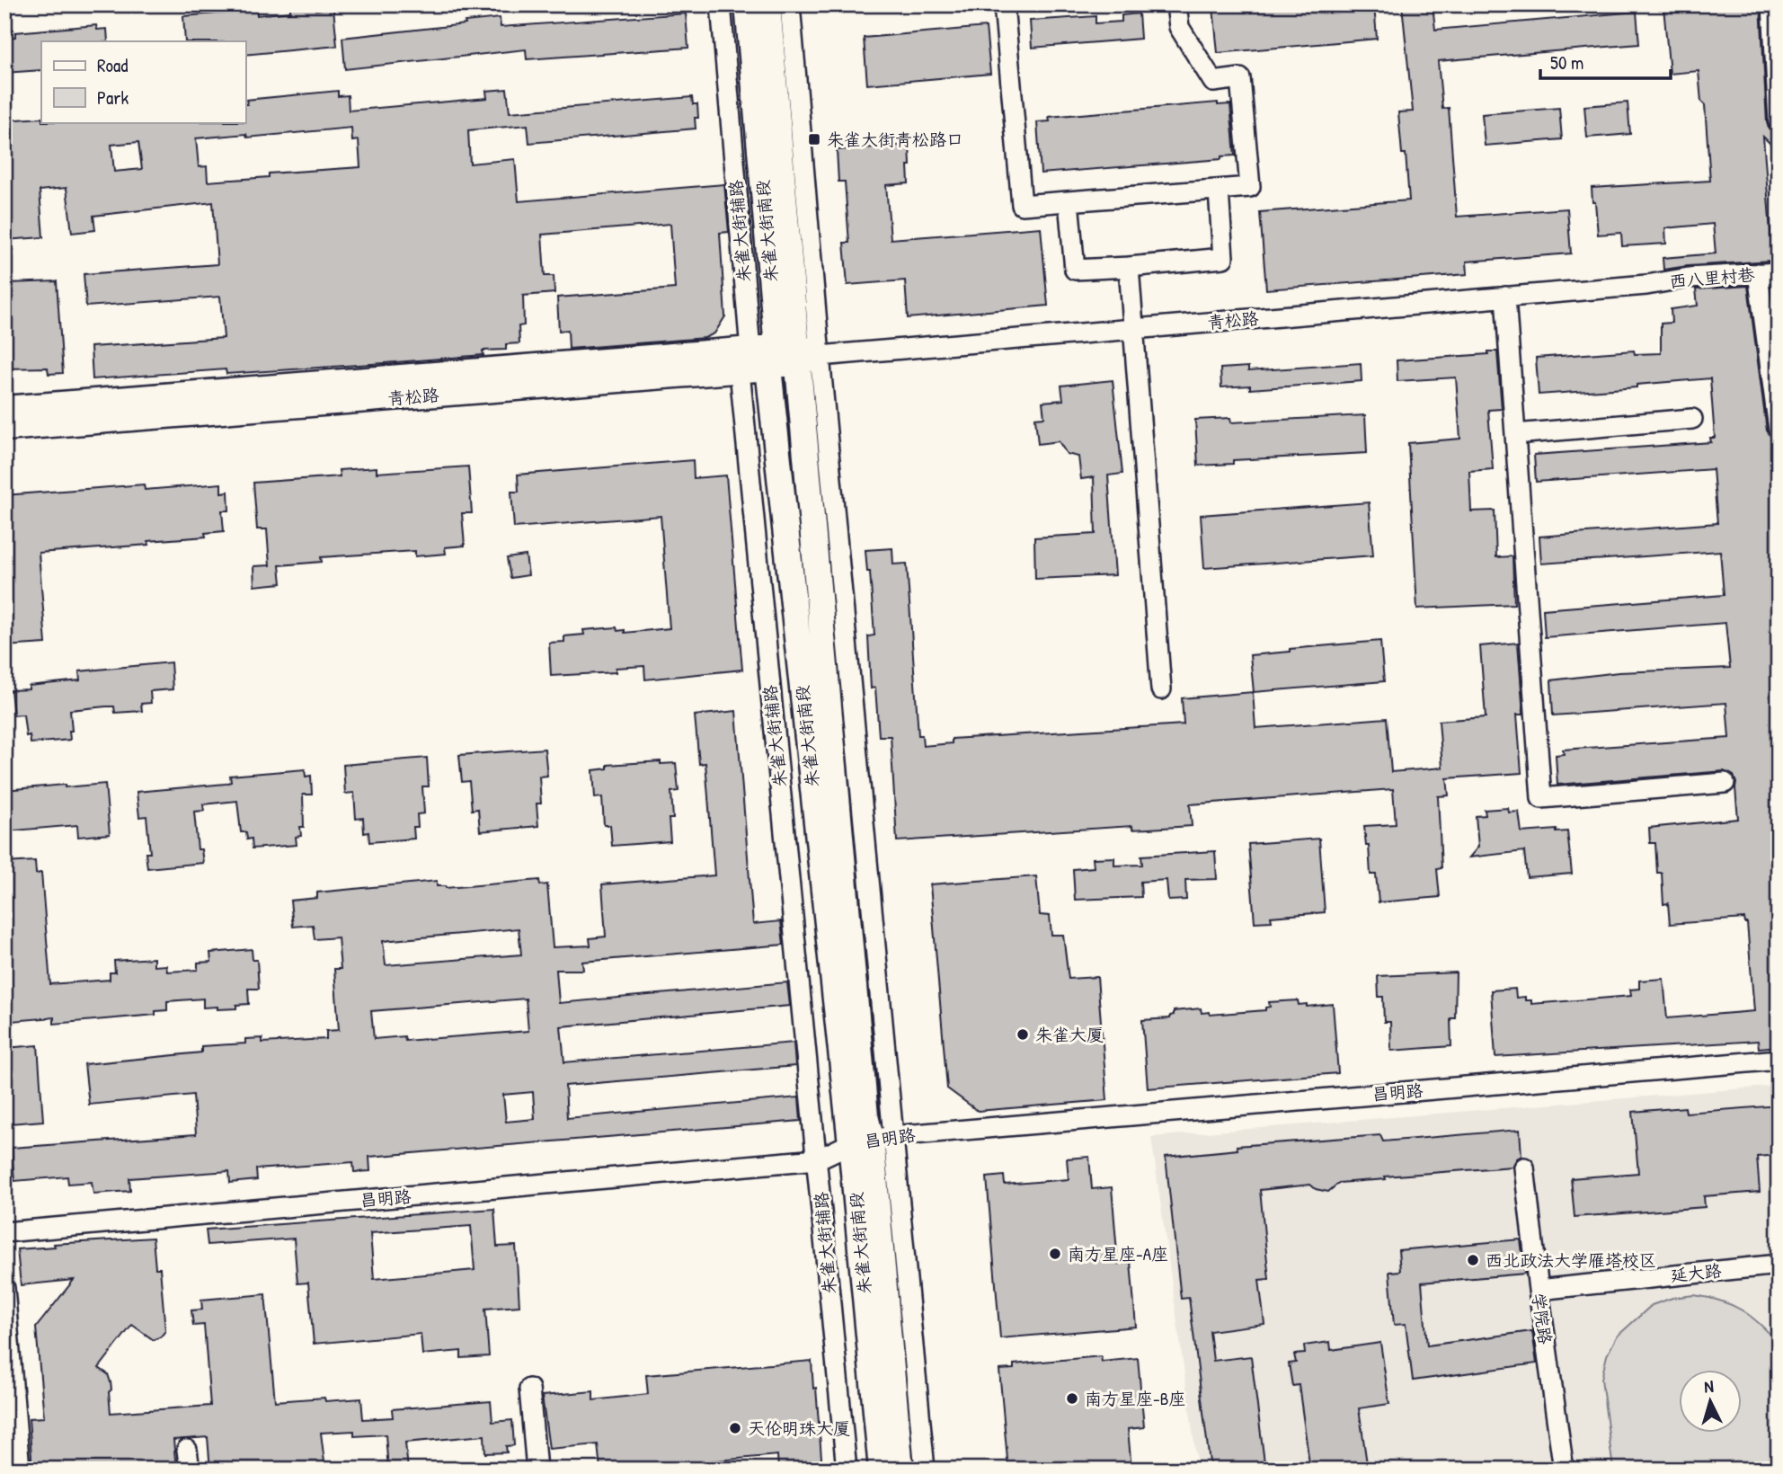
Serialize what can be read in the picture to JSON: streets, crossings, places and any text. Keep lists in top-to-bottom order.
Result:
{
  "streets": {
    "main road": ["朱雀大街南段", "青松路"],
    "street": [
      "朱雀大街辅路",
      "西八里村巷",
      "昌明路",
      "延大路",
      "学院路"
    ]
  },
  "crossings": [
    ["朱雀大街辅路", "青松路"],
    ["朱雀大街辅路", "昌明路"],
    ["朱雀大街南段", "青松路"],
    ["朱雀大街南段", "昌明路"],
    ["西八里村巷", "青松路"],
    ["延大路", "学院路"]
  ],
  "places": {
    "transit": ["朱雀大街青松路口"],
    "other": [
      "朱雀大厦",
      "南方星座-A座",
      "西北政法大学雁塔校区",
      "南方星座-B座",
      "天伦明珠大厦"
    ]
  },
  "legend": ["Road", "Park"],
  "scale_bar": "50 m",
  "north": "top"
}
